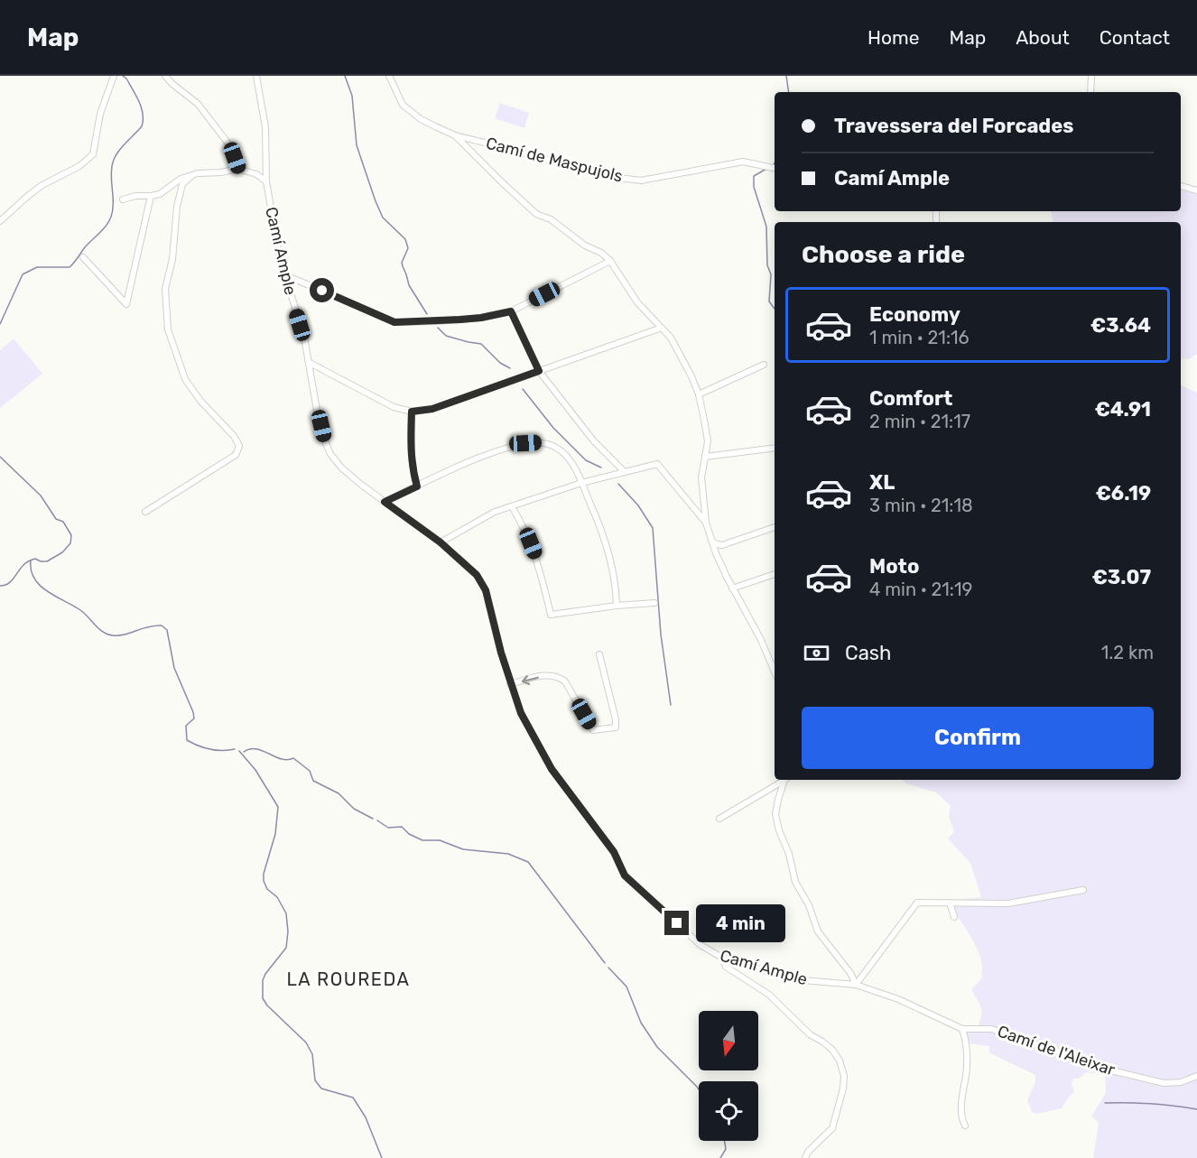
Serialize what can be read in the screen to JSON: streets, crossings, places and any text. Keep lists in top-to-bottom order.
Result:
{
  "streets": {
    "street": ["Camí de Maspujols", "Camí Ample", "Camí de l'Aleixar"]
  },
  "crossings": [
    ["Camí Ample", "Camí de l'Aleixar"]
  ],
  "districts": ["LA ROUREDA"],
  "north": "bottom",
  "page": {
    "header": "Map",
    "nav": [
      "Home",
      "Map",
      "About",
      "Contact"
    ],
    "banner": ["Travessera del Forcades", "Camí Ample"],
    "heading": "Choose a ride",
    "list": [
      {
        "name": "Economy",
        "note": "1 min · 21:16",
        "value": "€3.64"
      },
      {
        "name": "Comfort",
        "note": "2 min · 21:17",
        "value": "€4.91"
      },
      {
        "name": "XL",
        "note": "3 min · 21:18",
        "value": "€6.19"
      },
      {
        "name": "Moto",
        "note": "4 min · 21:19",
        "value": "€3.07"
      }
    ],
    "pay": ["Cash", "1.2 km"],
    "buttons": "Confirm",
    "bubble": "4 min"
  }
}
